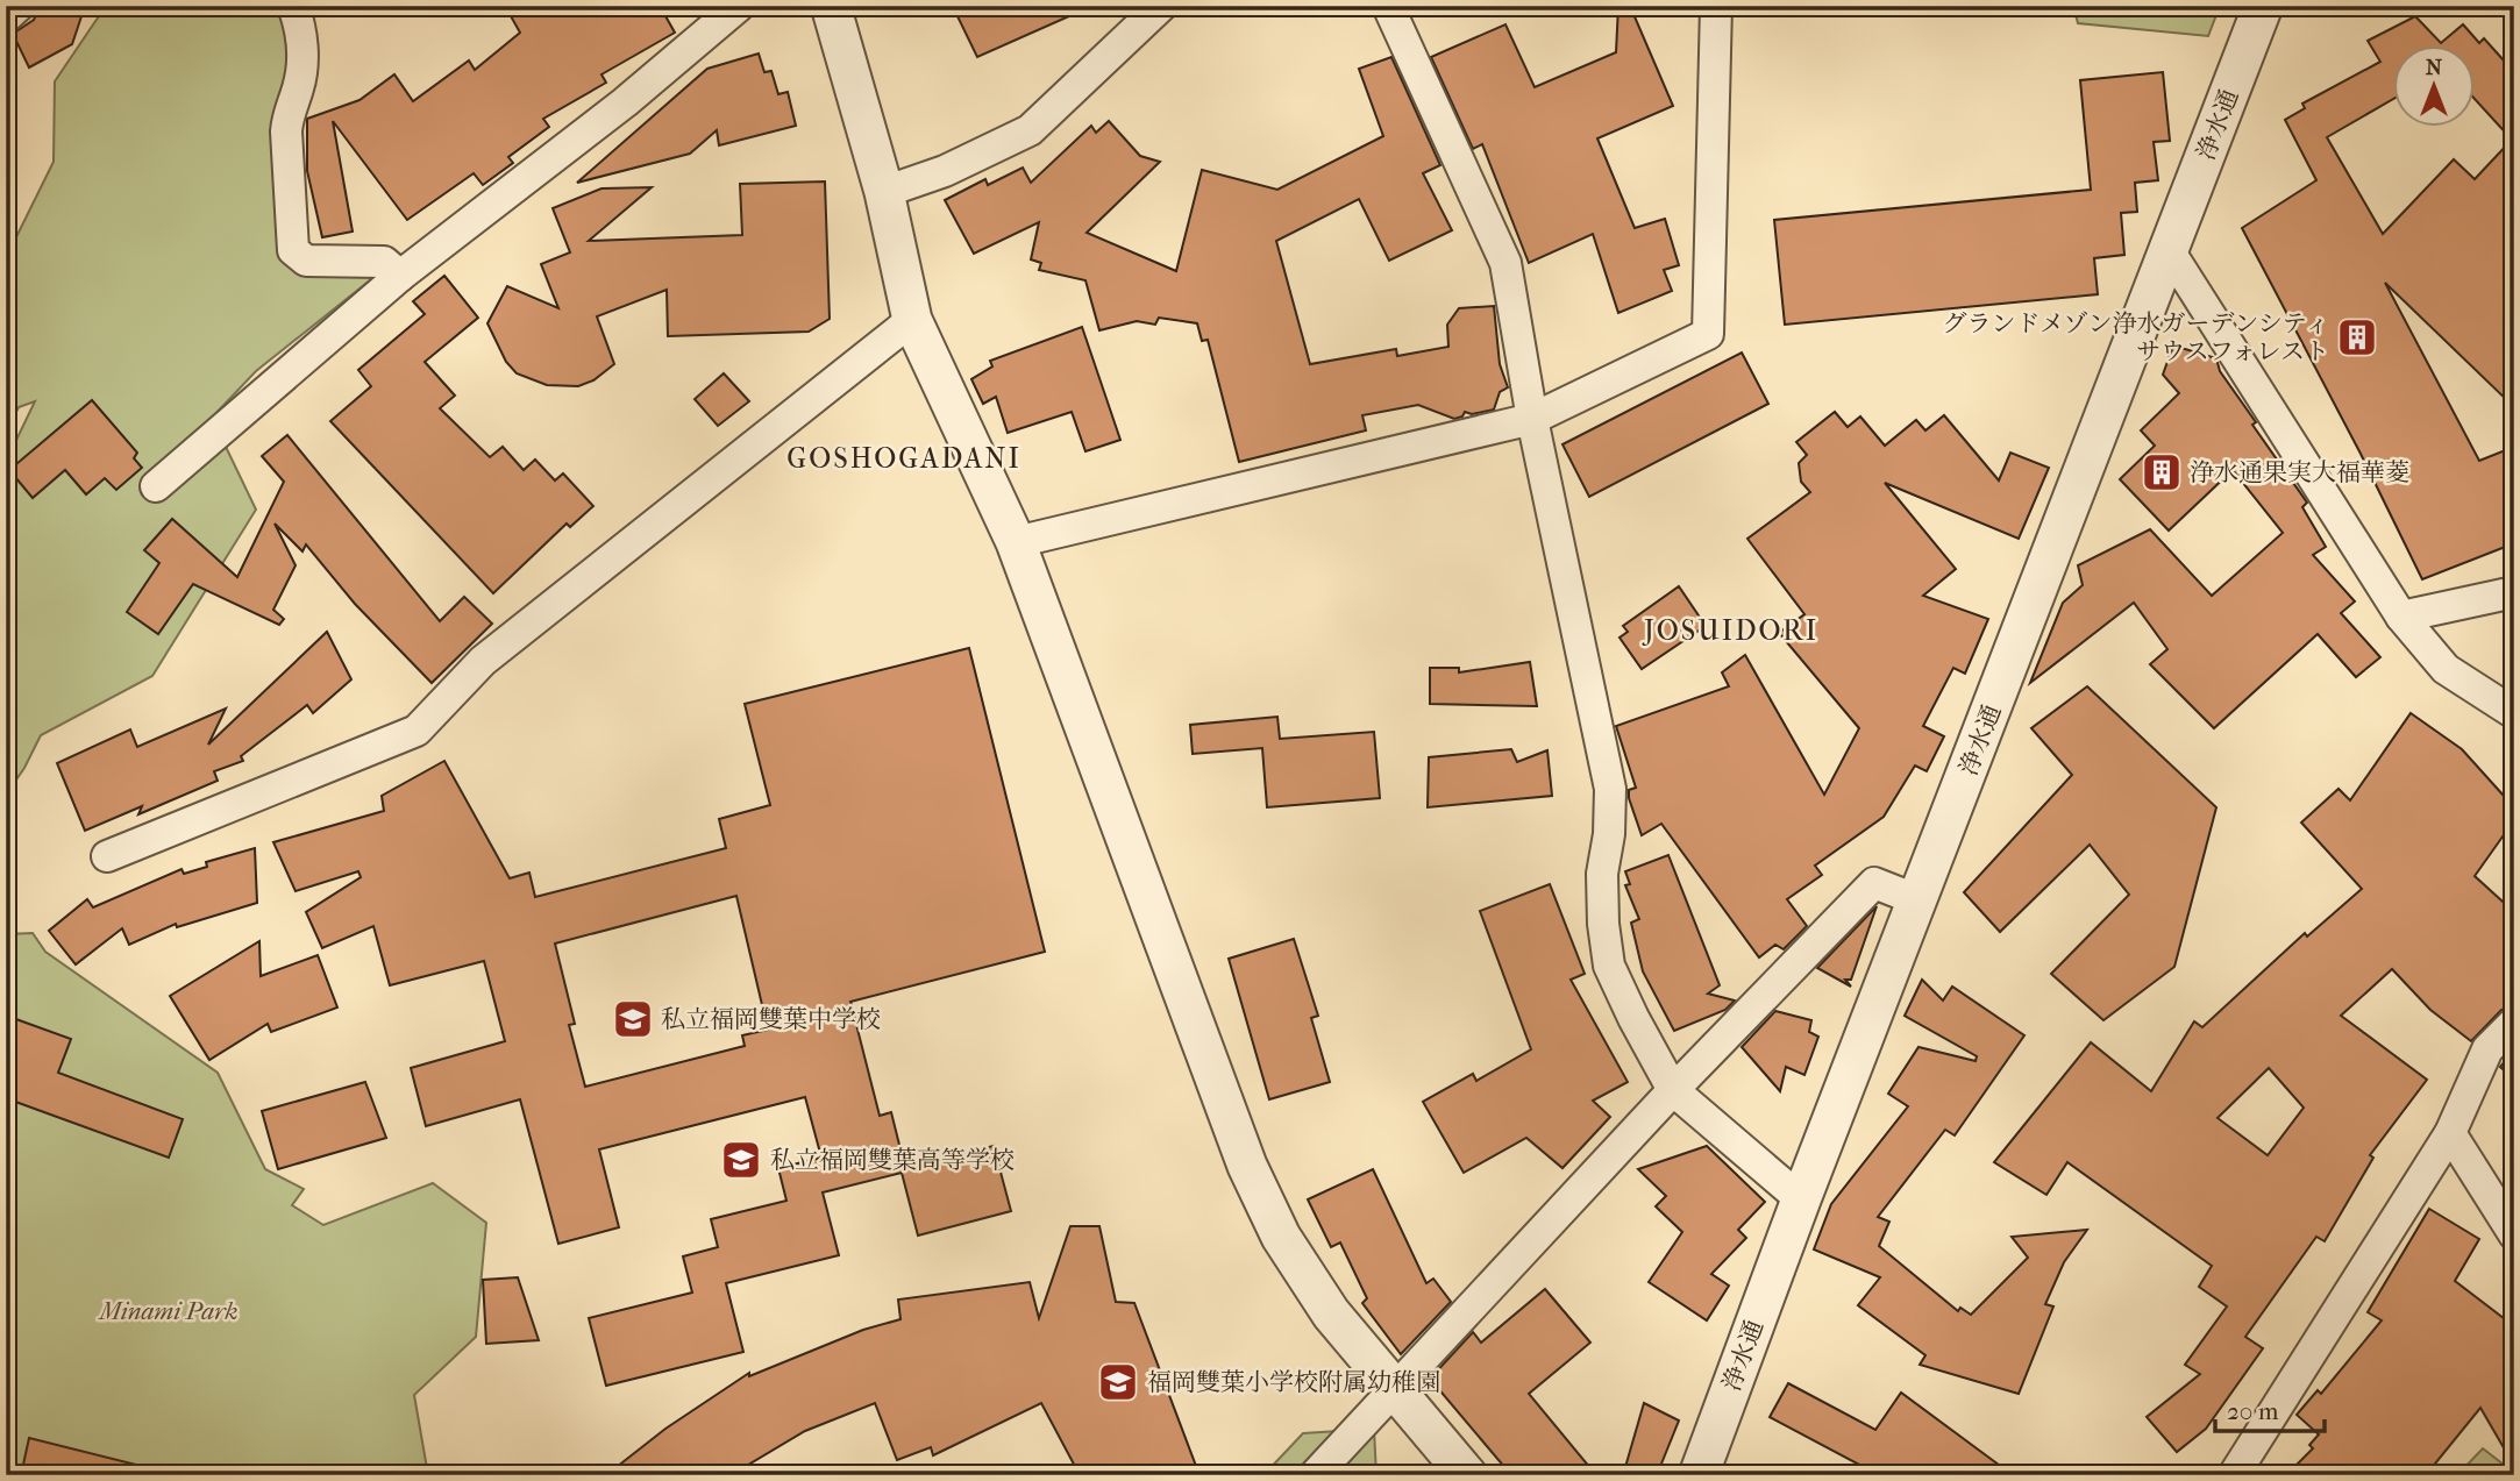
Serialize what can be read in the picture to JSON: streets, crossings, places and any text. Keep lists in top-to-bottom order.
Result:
{
  "streets": {
    "street": ["浄水通"]
  },
  "districts": ["GOSHOGADANI", "JOSUIDORI"],
  "parks": ["Minami Park"],
  "places": {
    "building": ["グランドメゾン浄水ガーデンシティ サウスフォレスト", "浄水通果実大福華菱"],
    "school or university": ["私立福岡雙葉中学校", "私立福岡雙葉高等学校", "福岡雙葉小学校附属幼稚園"]
  },
  "scale_bar": "20 m",
  "north": "top"
}
